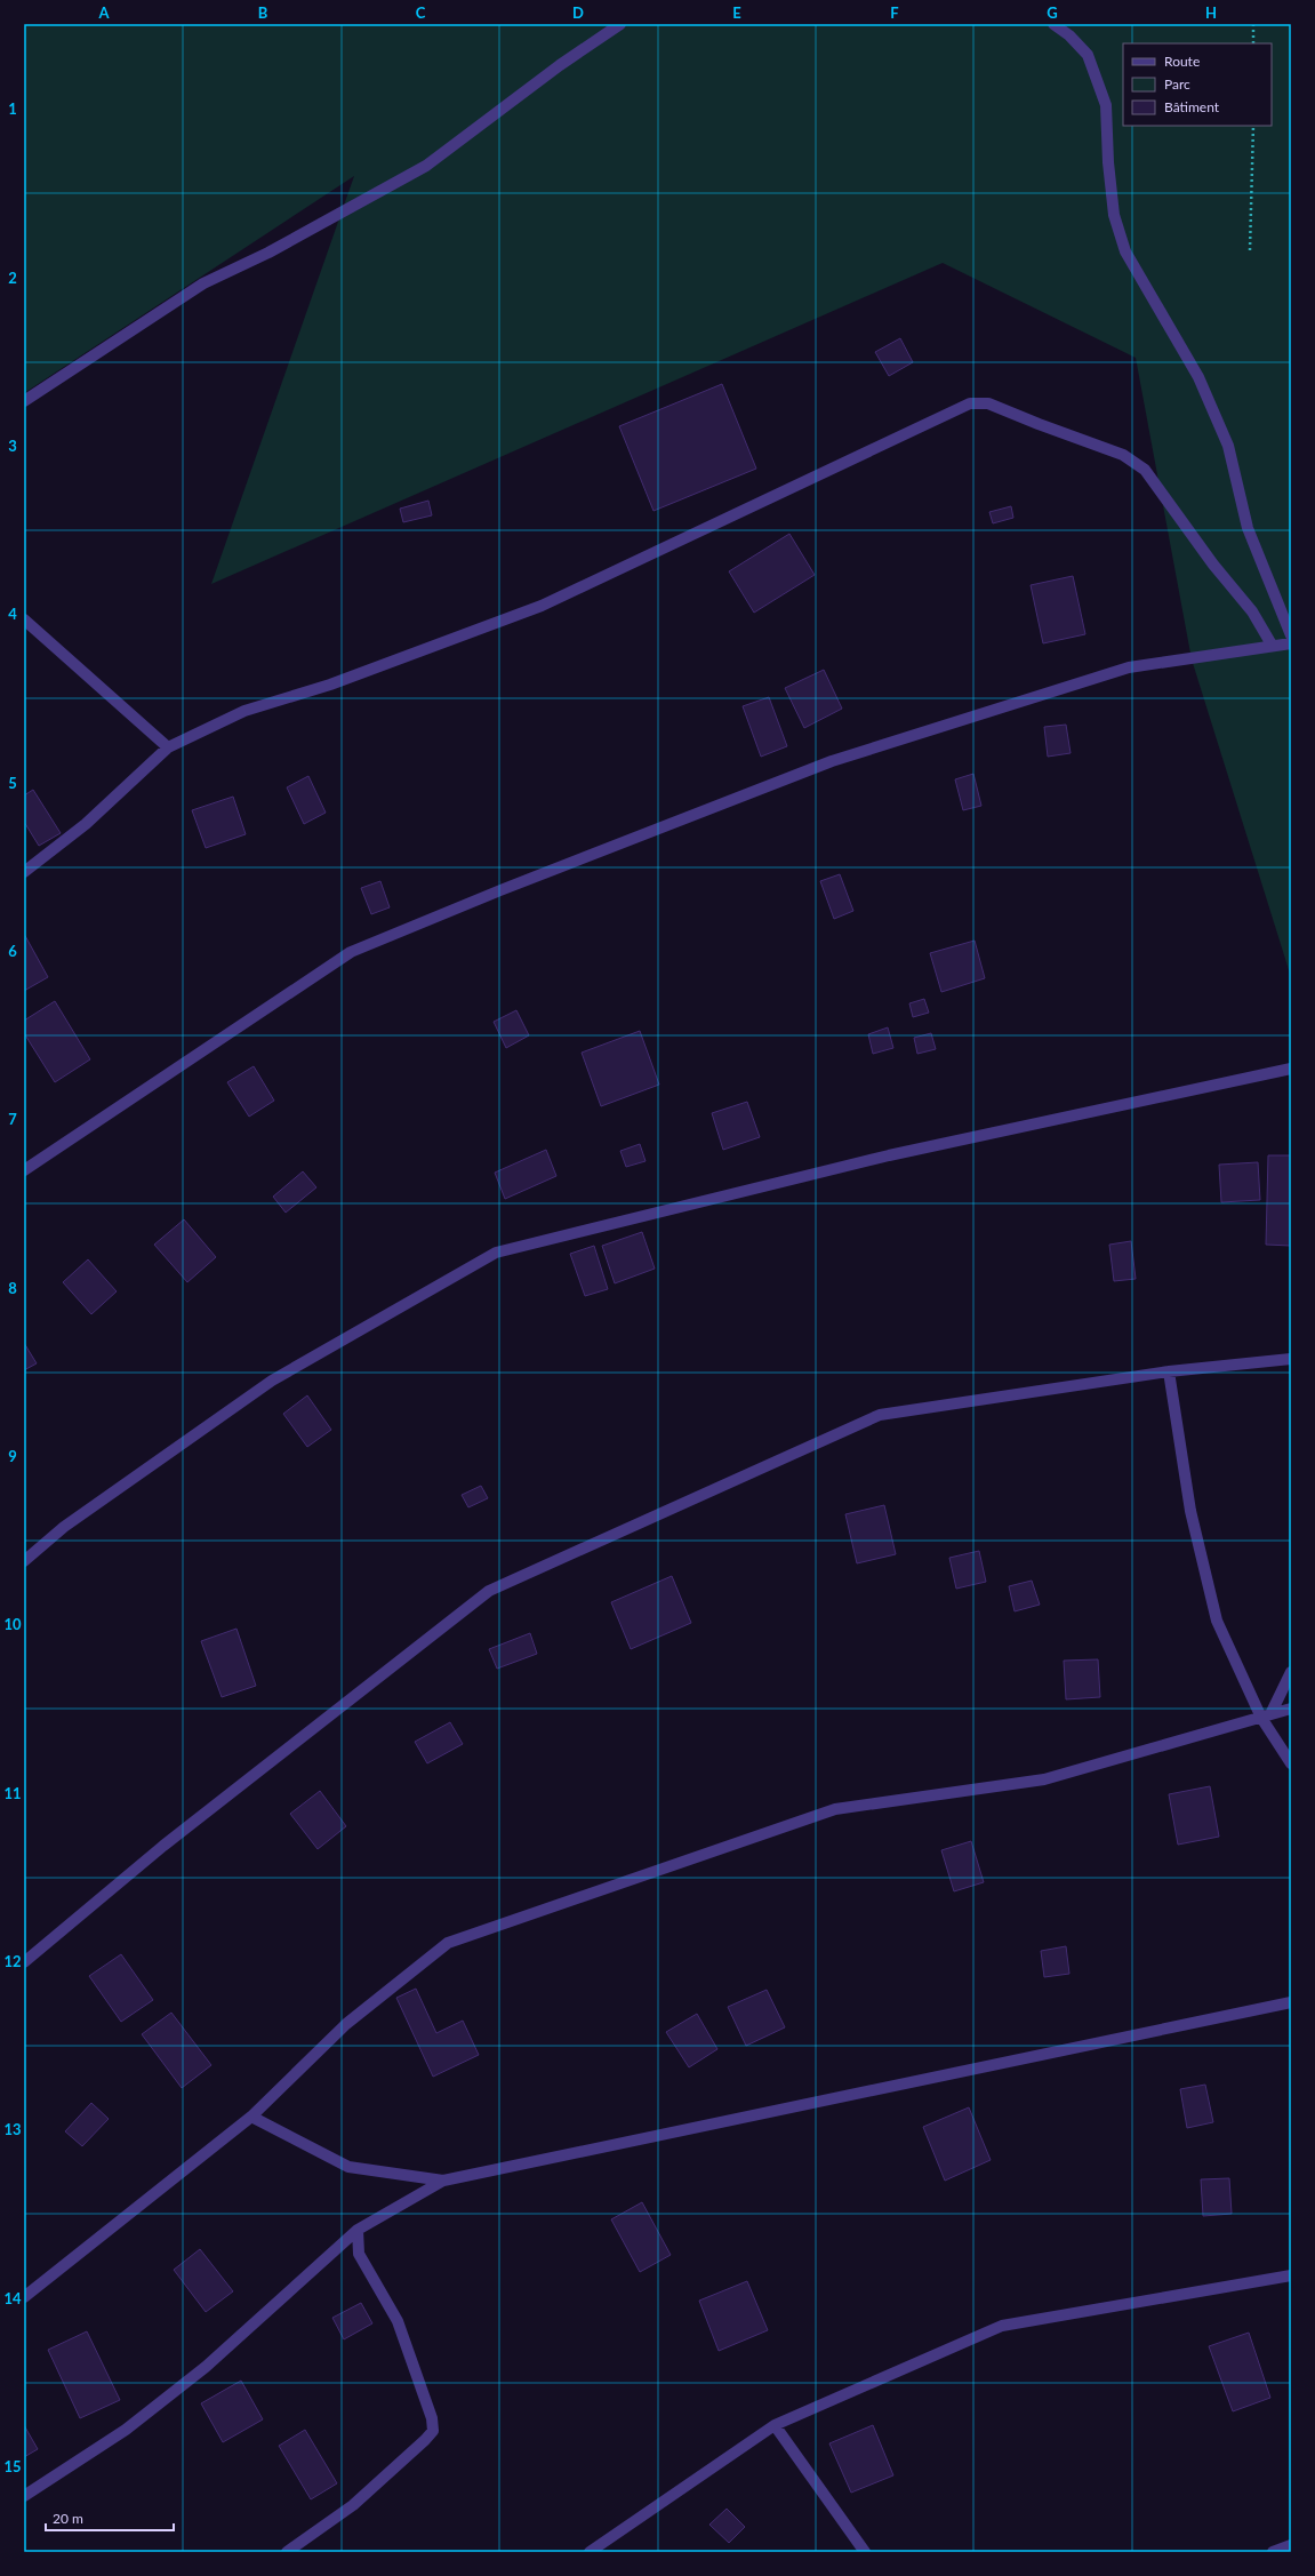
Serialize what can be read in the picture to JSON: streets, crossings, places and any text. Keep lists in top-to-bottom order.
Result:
{
  "legend": ["Route", "Parc", "Bâtiment"],
  "scale_bar": "20 m",
  "grid": {
    "columns": [
      "A",
      "B",
      "C",
      "D",
      "E",
      "F",
      "G",
      "H"
    ],
    "rows": [
      "1",
      "2",
      "3",
      "4",
      "5",
      "6",
      "7",
      "8",
      "9",
      "10",
      "11",
      "12",
      "13",
      "14",
      "15"
    ]
  }
}
